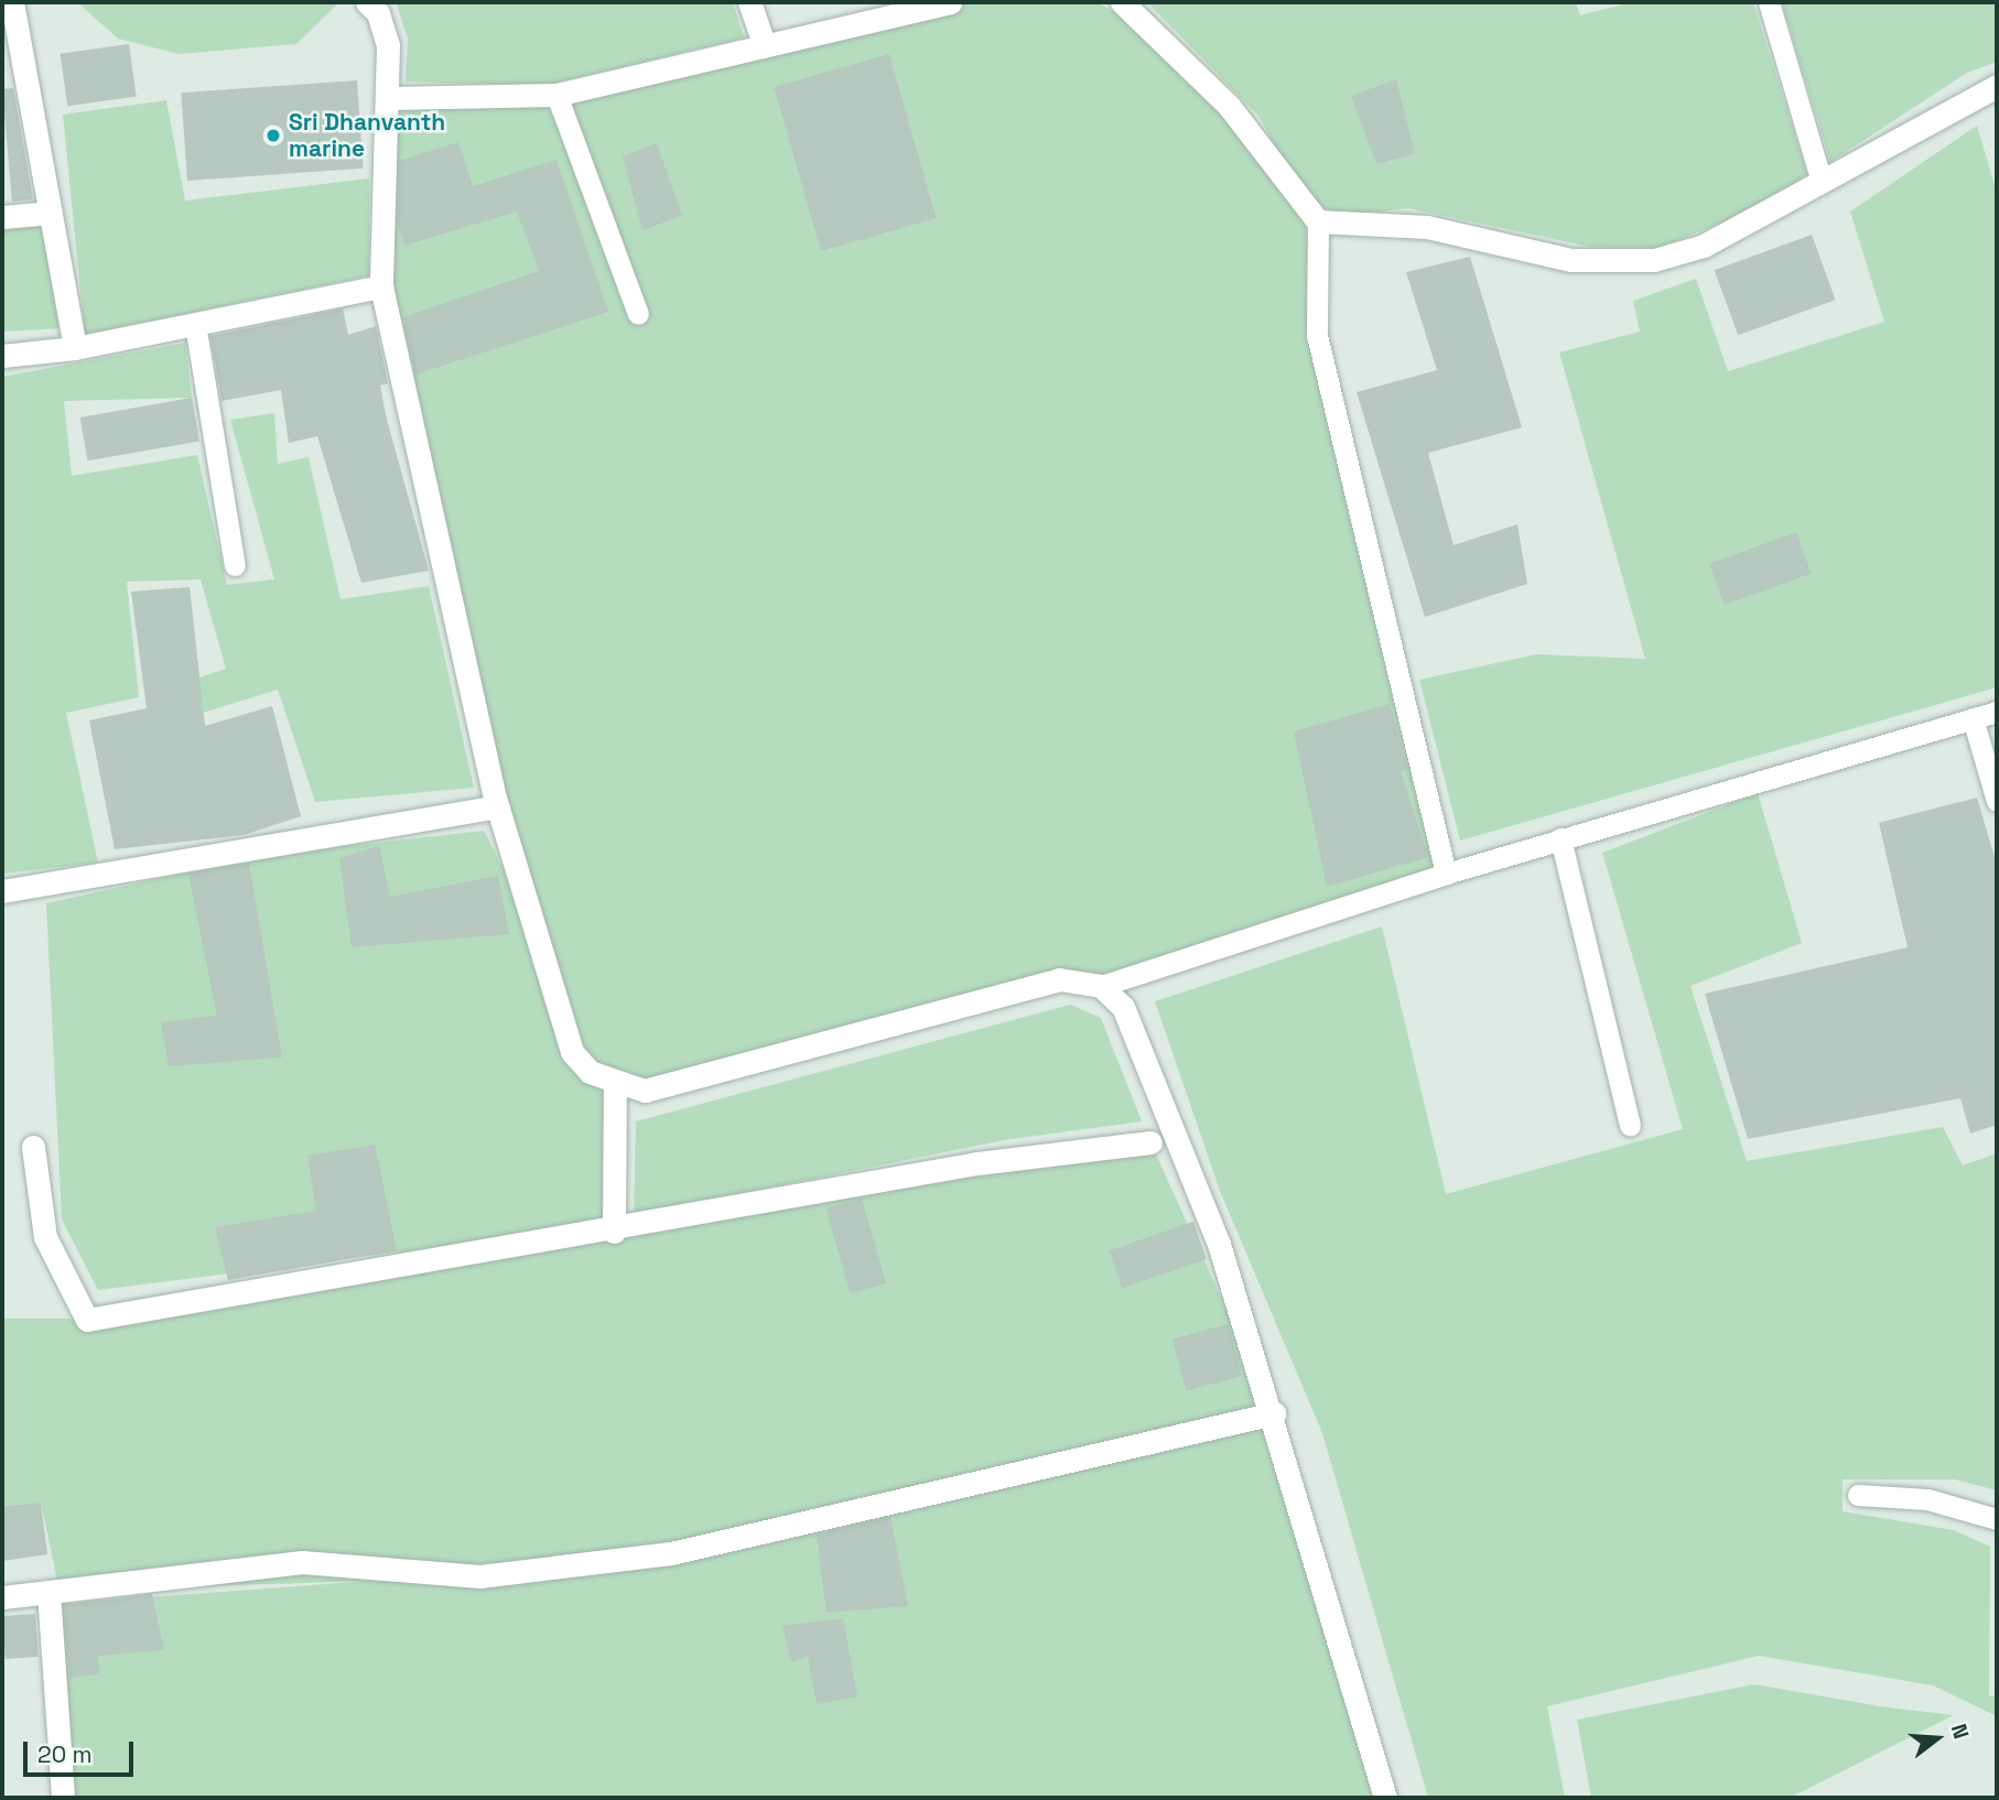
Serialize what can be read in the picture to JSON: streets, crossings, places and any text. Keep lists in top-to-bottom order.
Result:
{
  "places": ["Sri Dhanvanth marine"],
  "scale_bar": "20 m",
  "north": "right"
}
